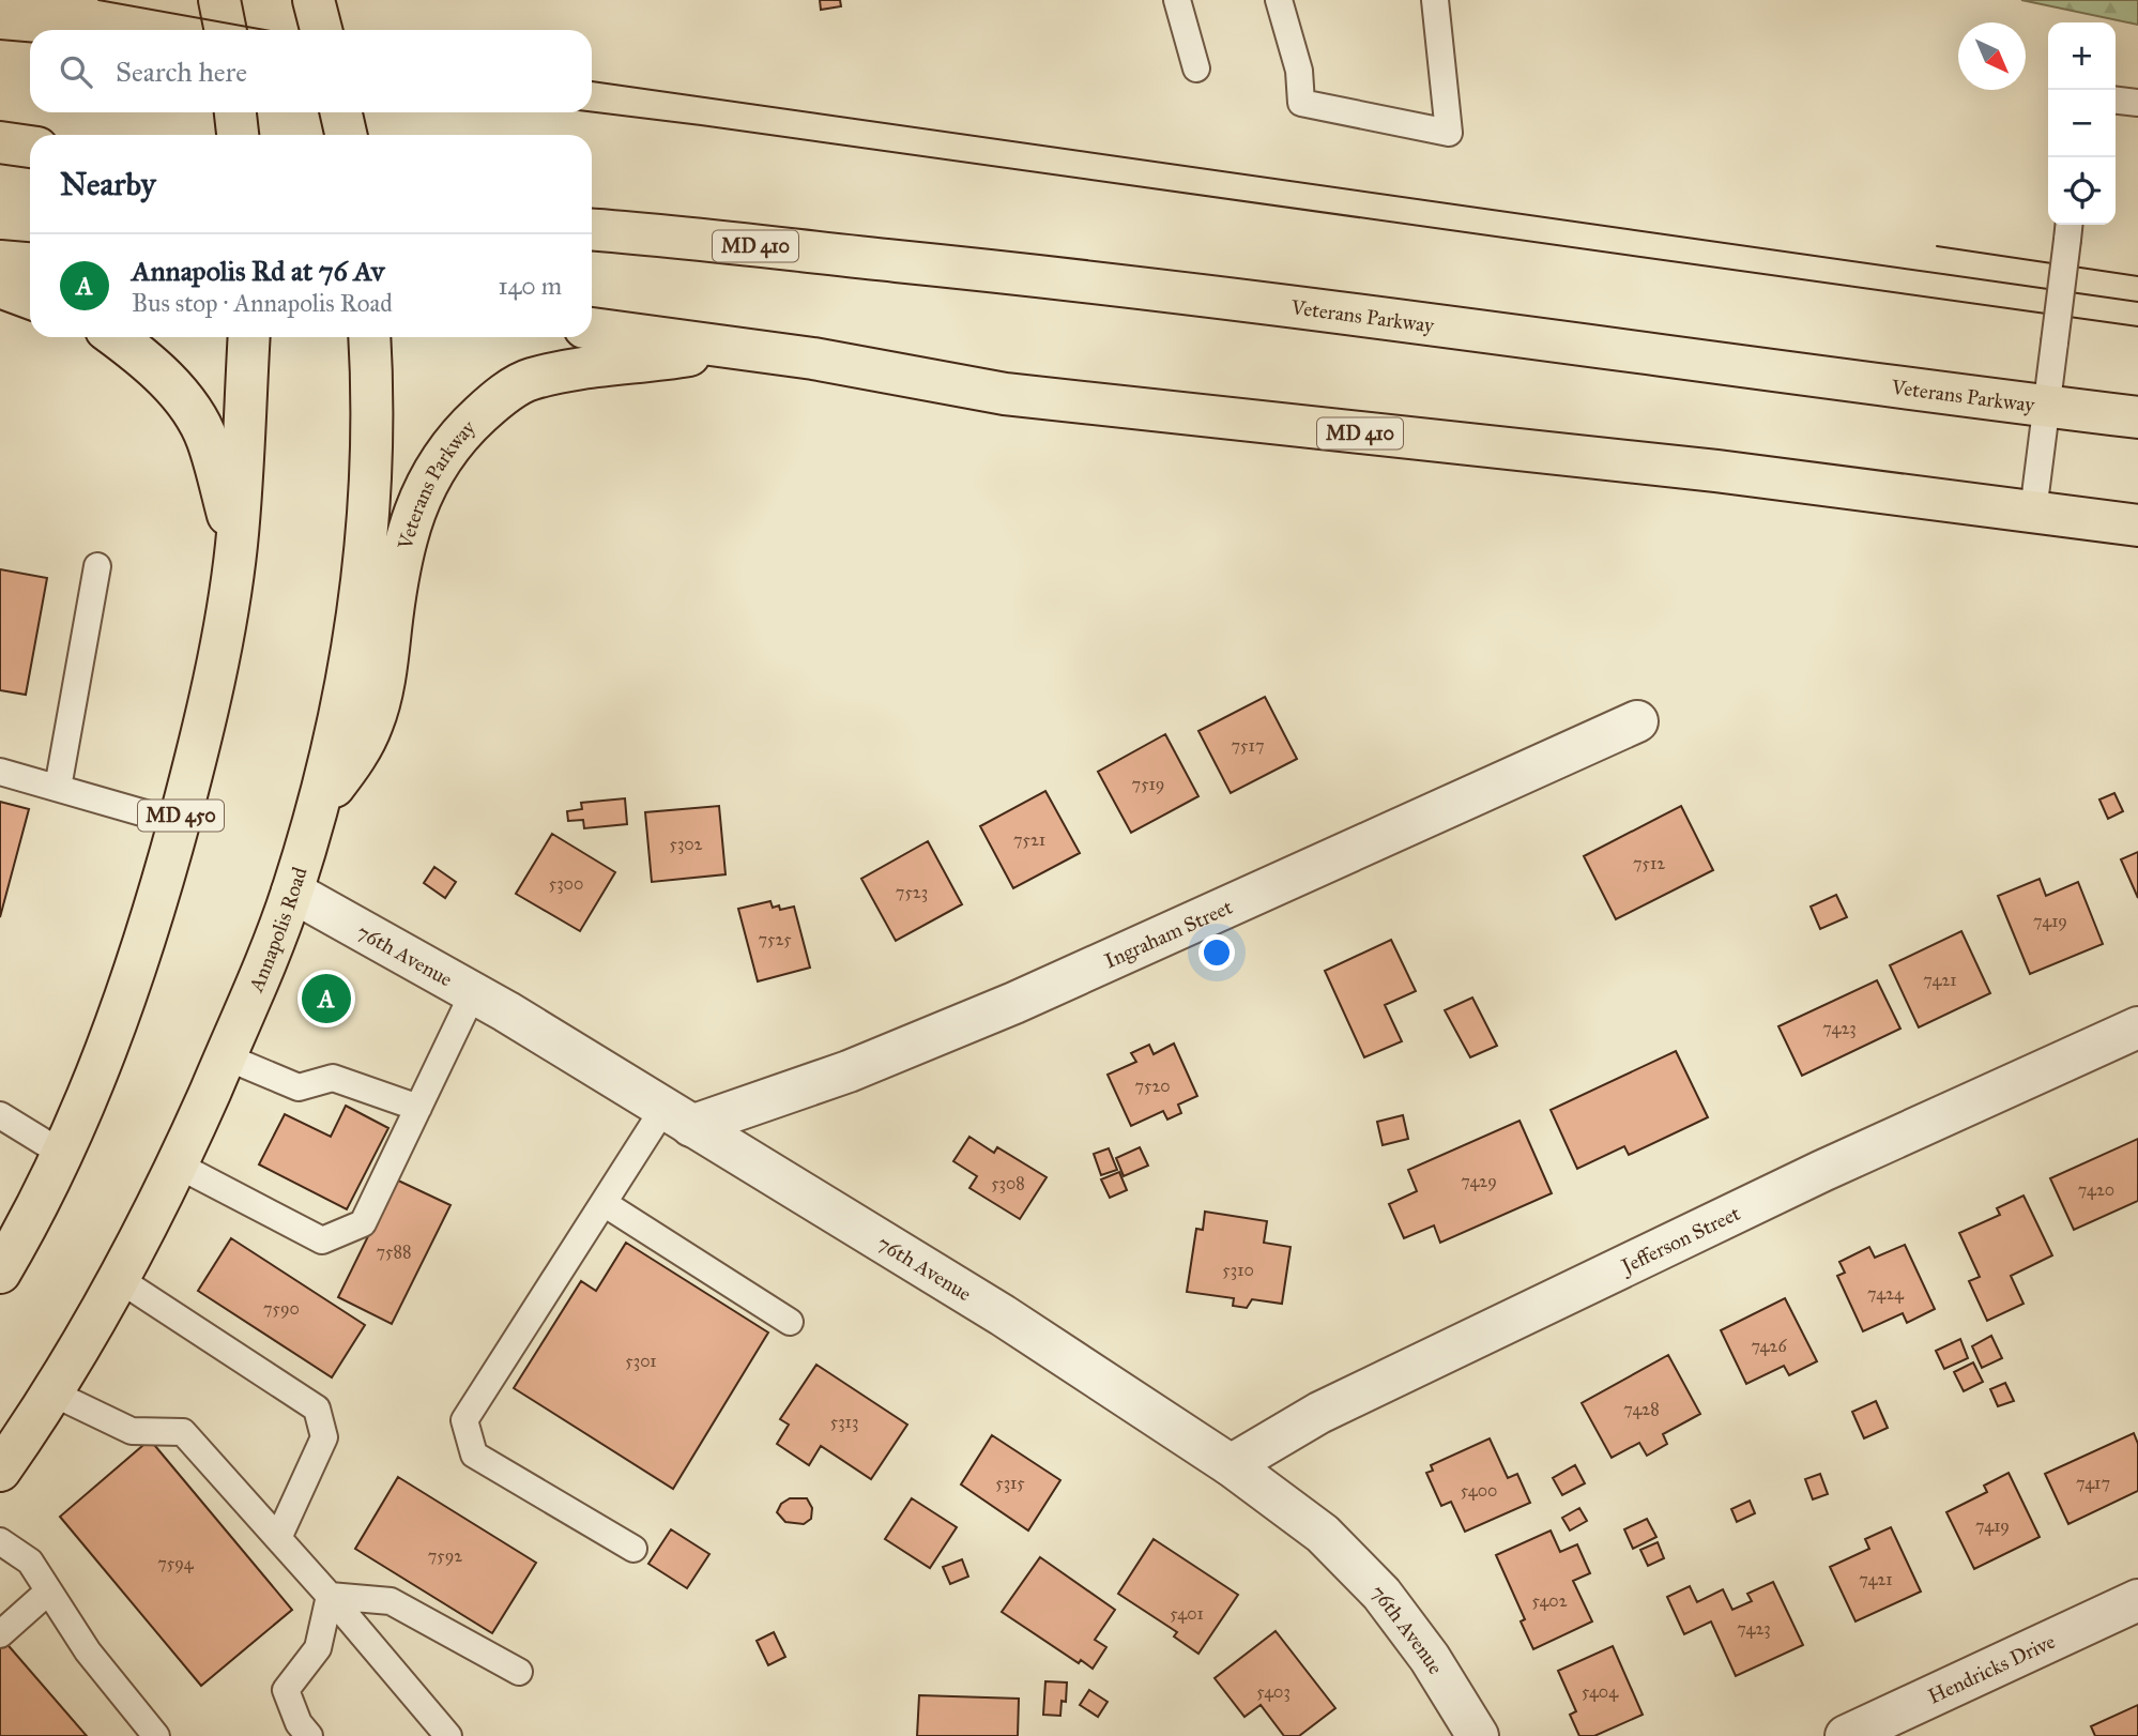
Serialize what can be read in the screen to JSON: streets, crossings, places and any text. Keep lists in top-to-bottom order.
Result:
{
  "streets": {
    "main road": [
      "MD 410",
      "Veterans Parkway",
      "MD 450",
      "Annapolis Road"
    ],
    "street": [
      "Ingraham Street",
      "76th Avenue",
      "Jefferson Street",
      "Hendricks Drive"
    ]
  },
  "crossings": [
    ["Veterans Parkway", "Annapolis Road"],
    ["Annapolis Road", "76th Avenue"],
    ["Ingraham Street", "76th Avenue"],
    ["76th Avenue", "Jefferson Street"]
  ],
  "house_numbers": [
    "7517",
    "7519",
    "7521",
    "5302",
    "7512",
    "5300",
    "7523",
    "7419",
    "7525",
    "7421",
    "7423",
    "7520",
    "7429",
    "5308",
    "7420",
    "7588",
    "5310",
    "7424",
    "7590",
    "7426",
    "5301",
    "7428",
    "5313",
    "5315",
    "7417",
    "5400",
    "7419",
    "7592",
    "7594",
    "7421",
    "5402",
    "5401",
    "7423",
    "5403",
    "5404"
  ],
  "north": "bottom right",
  "page": {
    "map_buttons": ["+", "−"],
    "search": "Search here",
    "heading": "Nearby",
    "list": [
      {
        "mark": "A",
        "name": "Annapolis Rd at 76 Av",
        "note": "Bus stop · Annapolis Road",
        "value": "140 m"
      }
    ],
    "pins": "A"
  }
}
